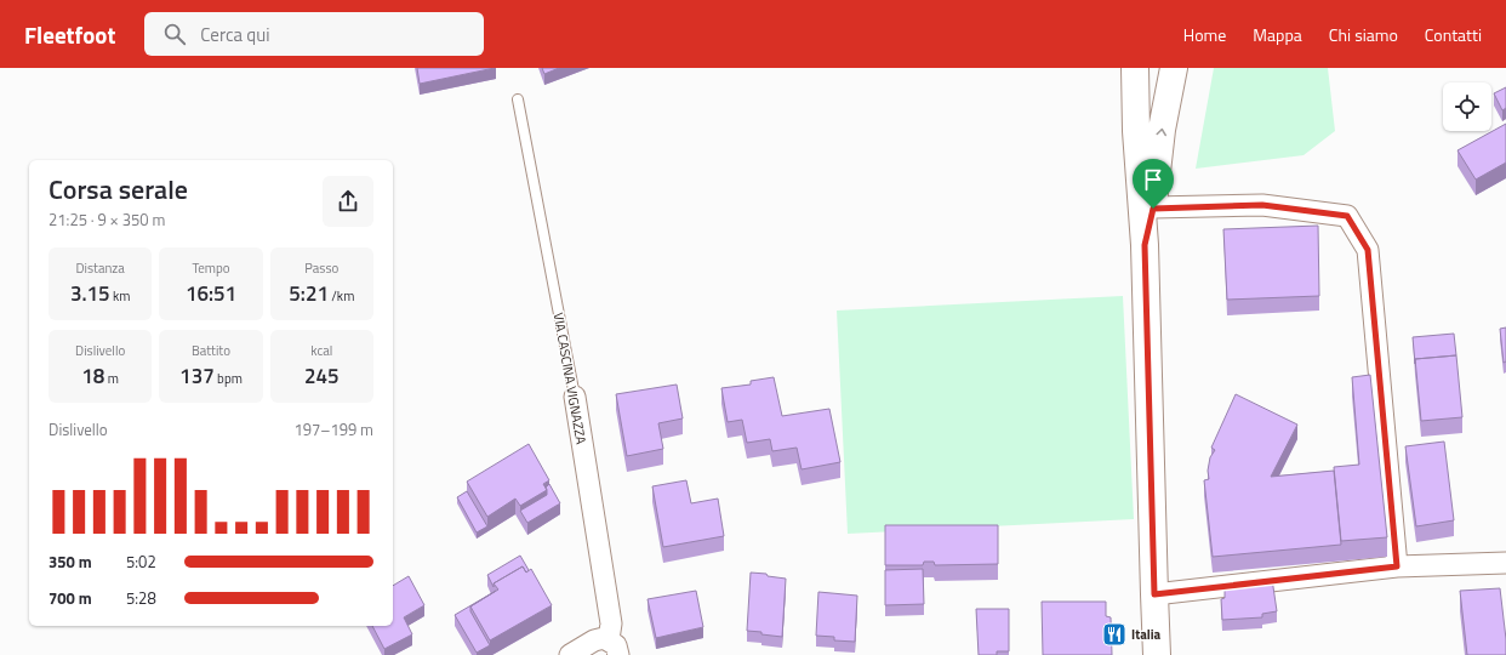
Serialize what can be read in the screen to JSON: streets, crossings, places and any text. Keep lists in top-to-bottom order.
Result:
{
  "streets": {
    "street": ["VIA CASCINA VIGNAZZA"]
  },
  "places": {
    "restaurant": ["Italia"]
  },
  "page": {
    "header": "Fleetfoot",
    "search": "Cerca qui",
    "nav": [
      "Home",
      "Mappa",
      "Chi siamo",
      "Contatti"
    ],
    "heading": ["Corsa serale", "21:25 · 9 × 350 m"],
    "stats": [
      ["Distanza", "3.15 km"],
      ["Tempo", "16:51"],
      ["Passo", "5:21 /km"],
      ["Dislivello", "18 m"],
      ["Battito", "137 bpm"],
      ["kcal", "245"]
    ],
    "chart": ["Dislivello", "197–199 m"],
    "list": [
      {
        "name": "350 m",
        "note": "5:02"
      },
      {
        "name": "700 m",
        "note": "5:28"
      }
    ]
  }
}
